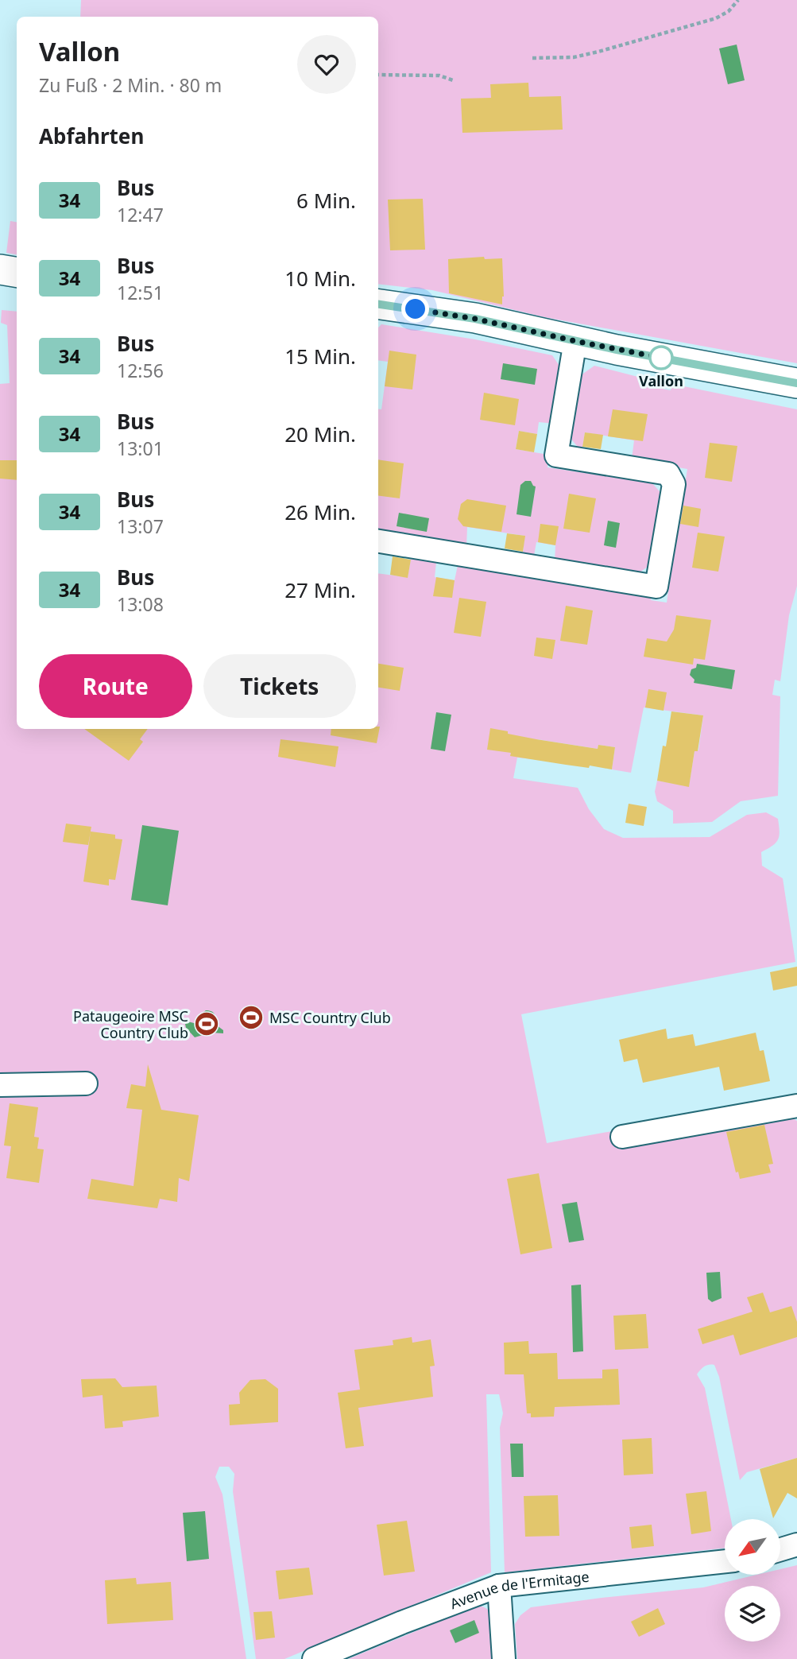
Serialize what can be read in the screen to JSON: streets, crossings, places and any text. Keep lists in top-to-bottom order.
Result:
{
  "streets": {
    "street": ["Avenue de l'Ermitage"]
  },
  "places": {
    "other": ["Vallon"],
    "sports": ["MSC Country Club", "Pataugeoire MSC Country Club"]
  },
  "lines": ["bus line 34"],
  "north": "bottom left",
  "page": {
    "heading": [
      ["Vallon", "Zu Fuß · 2 Min. · 80 m"],
      "Abfahrten"
    ],
    "list": [
      {
        "mark": "34",
        "name": "Bus",
        "note": "12:47",
        "value": "6 Min."
      },
      {
        "mark": "34",
        "name": "Bus",
        "note": "12:51",
        "value": "10 Min."
      },
      {
        "mark": "34",
        "name": "Bus",
        "note": "12:56",
        "value": "15 Min."
      },
      {
        "mark": "34",
        "name": "Bus",
        "note": "13:01",
        "value": "20 Min."
      },
      {
        "mark": "34",
        "name": "Bus",
        "note": "13:07",
        "value": "26 Min."
      },
      {
        "mark": "34",
        "name": "Bus",
        "note": "13:08",
        "value": "27 Min."
      }
    ],
    "buttons": ["Route", "Tickets"]
  }
}
